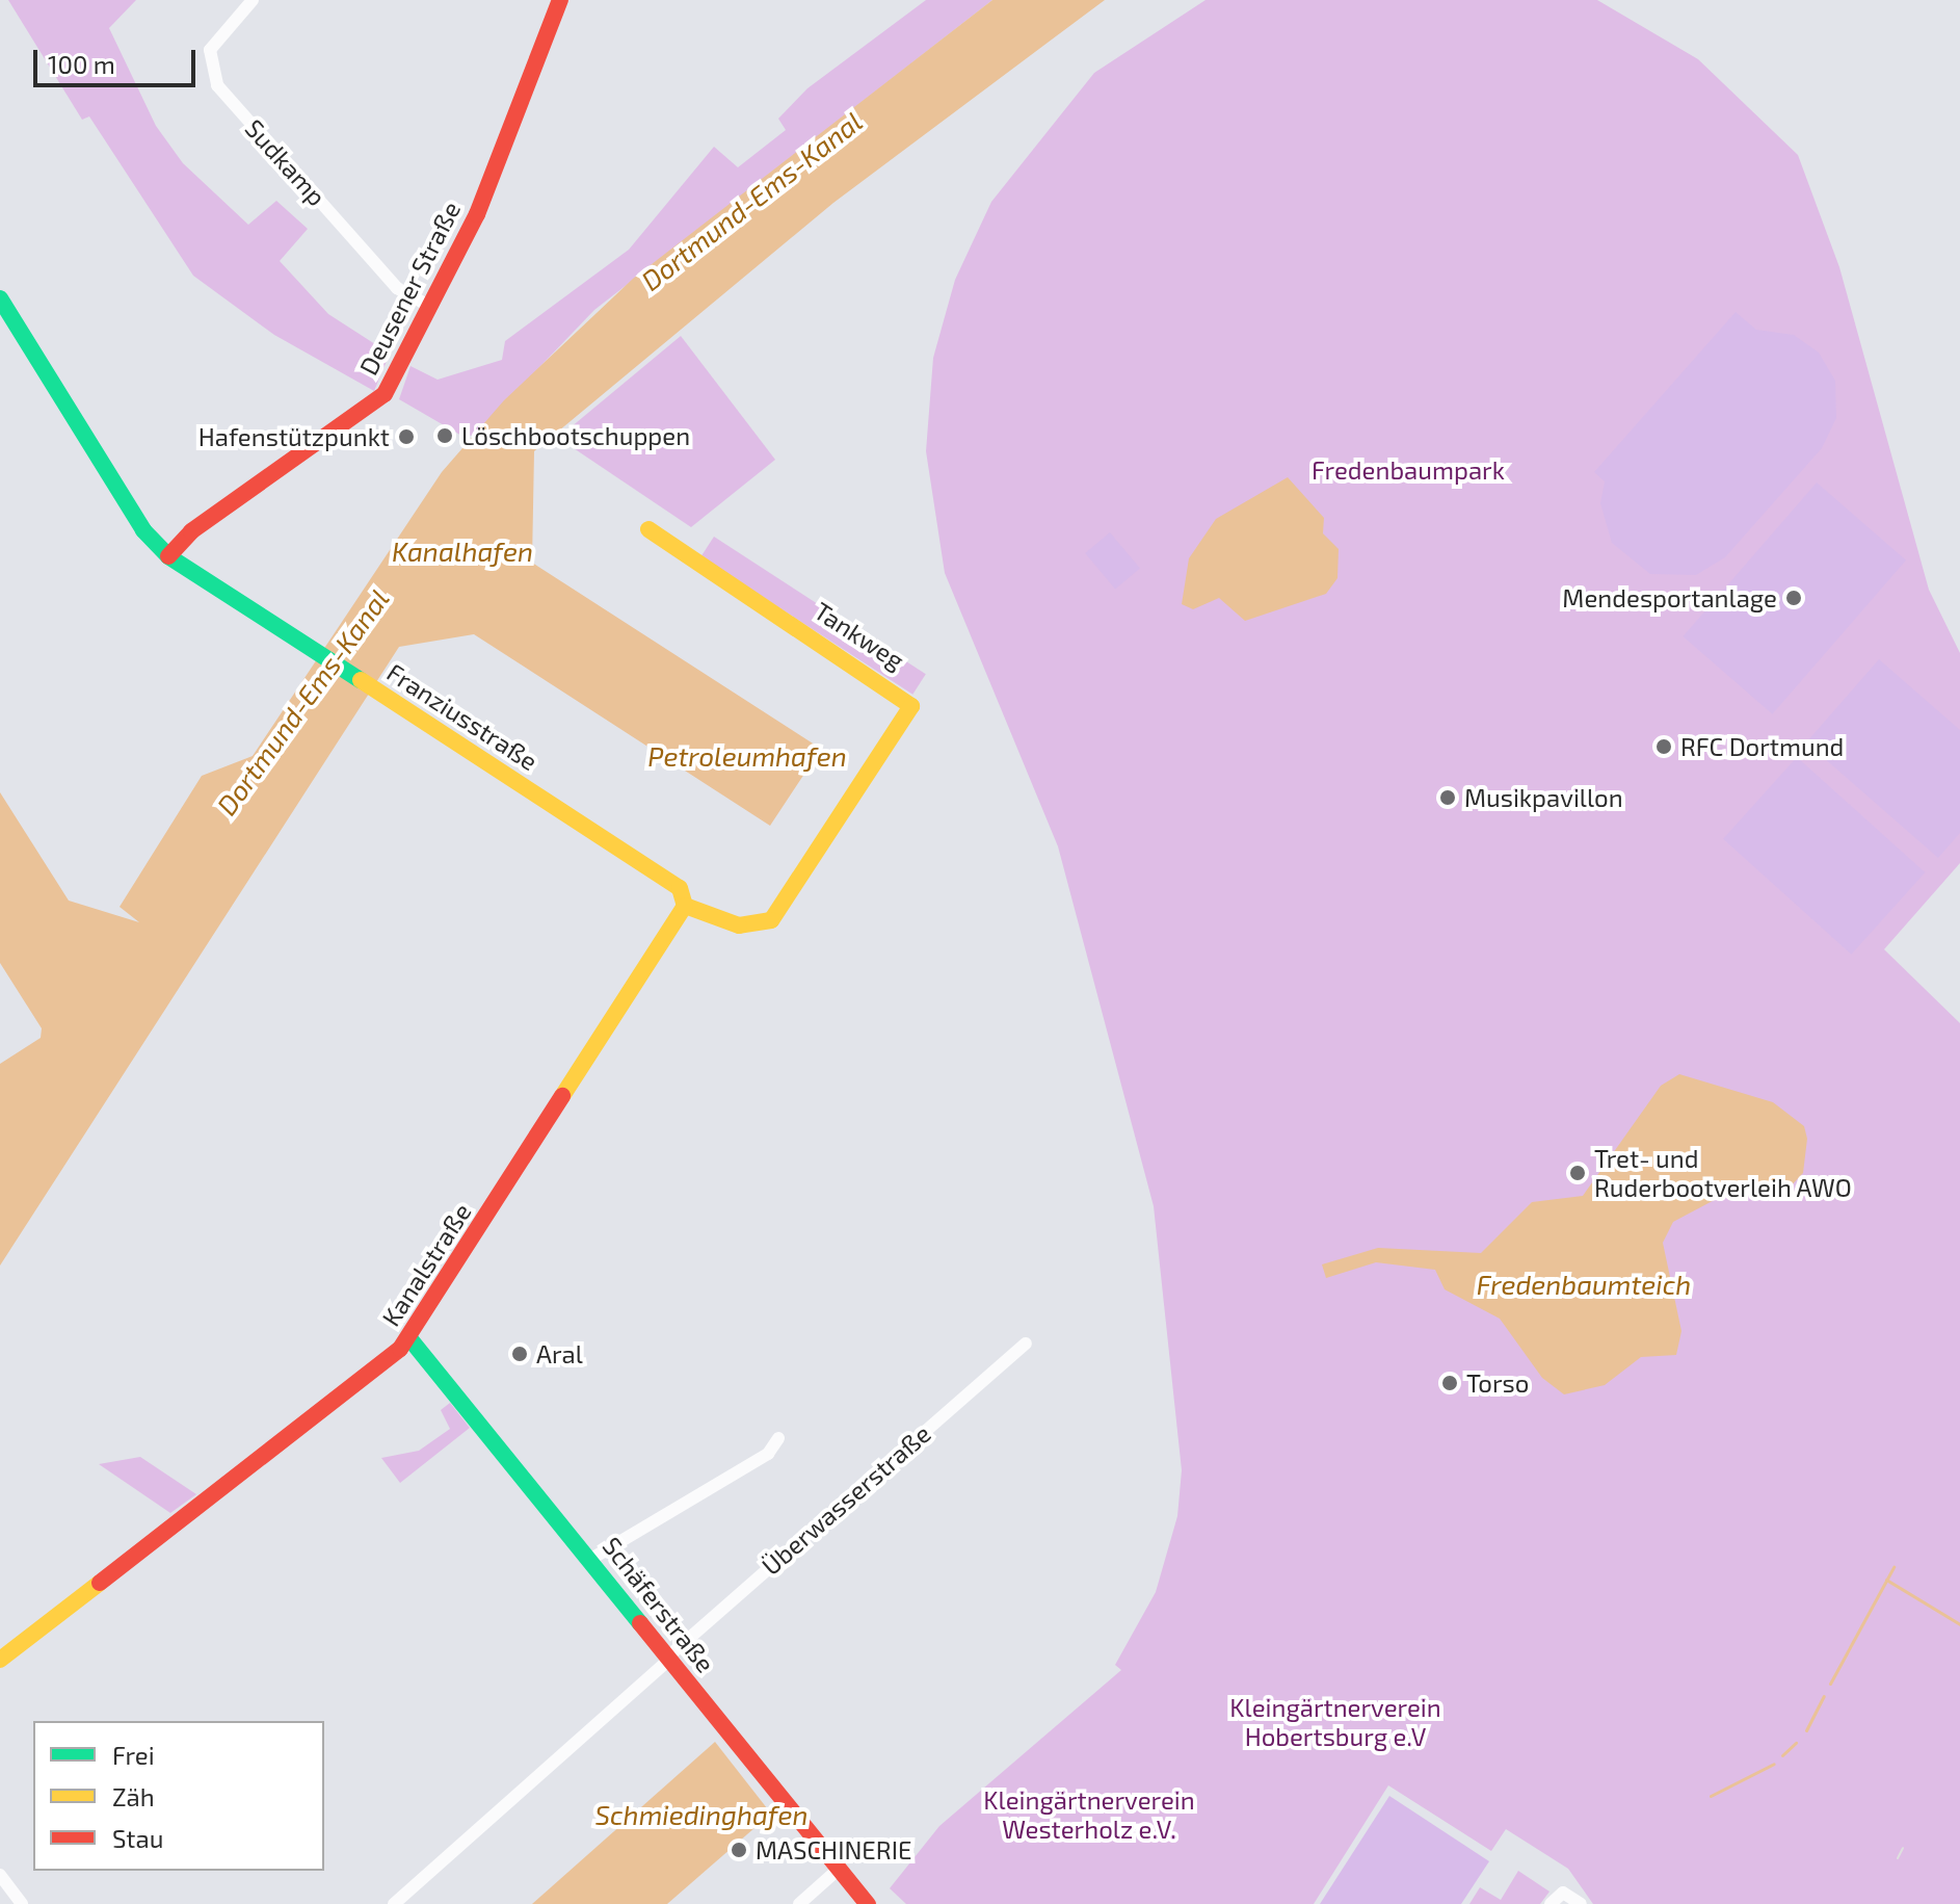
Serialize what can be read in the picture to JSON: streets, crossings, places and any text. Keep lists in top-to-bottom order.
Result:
{
  "streets": {
    "main road": [
      "Deusener Straße",
      "Tankweg",
      "Franziusstraße",
      "Kanalstraße",
      "Schäferstraße"
    ],
    "street": ["Sudkamp", "Überwasserstraße"]
  },
  "crossings": [
    ["Sudkamp", "Deusener Straße"],
    ["Deusener Straße", "Franziusstraße"],
    ["Tankweg", "Franziusstraße"],
    ["Tankweg", "Kanalstraße"],
    ["Franziusstraße", "Kanalstraße"],
    ["Kanalstraße", "Schäferstraße"],
    ["Überwasserstraße", "Schäferstraße"]
  ],
  "water": [
    "Dortmund-Ems-Kanal",
    "Kanalhafen",
    "Petroleumhafen",
    "Fredenbaumteich",
    "Schmiedinghafen"
  ],
  "parks": ["Fredenbaumpark", "Kleingärtnerverein Hobertsburg e.V", "Kleingärtnerverein Westerholz e.V."],
  "places": [
    "Löschbootschuppen",
    "Hafenstützpunkt",
    "Mendesportanlage",
    "RFC Dortmund",
    "Musikpavillon",
    "Tret- und Ruderbootverleih AWO",
    "Aral",
    "Torso",
    "MASCHINERIE"
  ],
  "legend": ["Frei", "Zäh", "Stau"],
  "scale_bar": "100 m"
}
